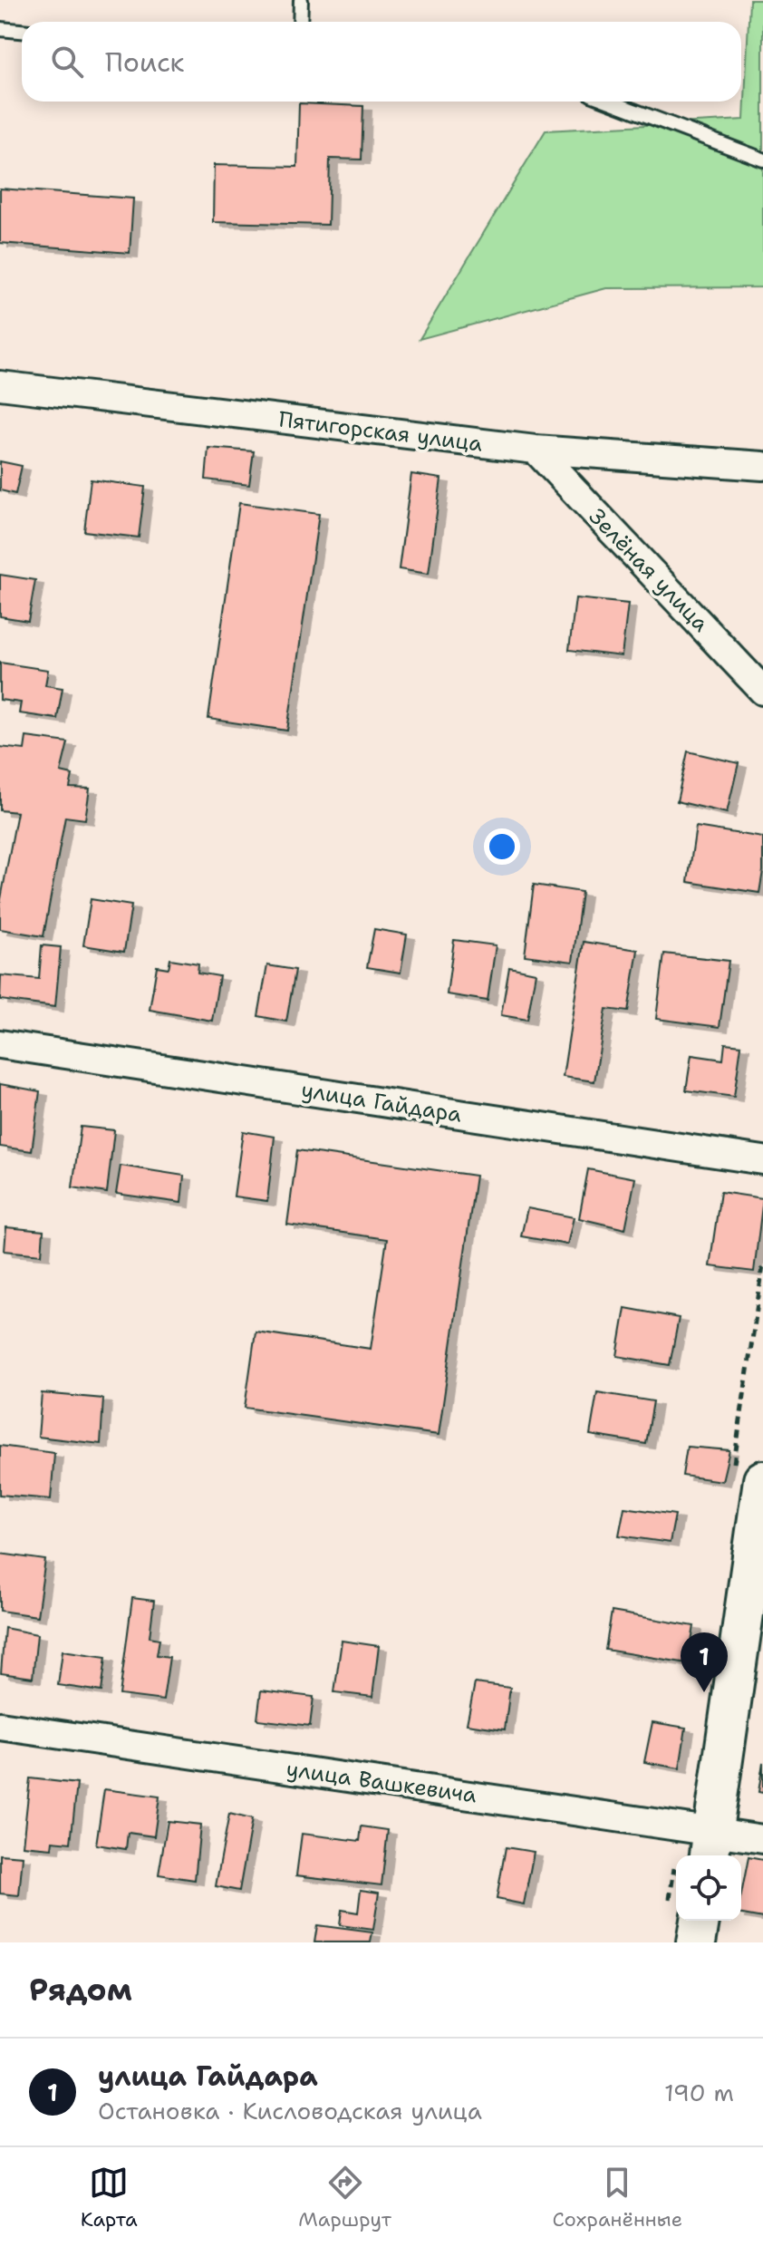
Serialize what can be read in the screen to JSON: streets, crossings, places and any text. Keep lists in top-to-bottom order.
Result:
{
  "streets": {
    "street": [
      "Пятигорская улица",
      "Зелёная улица",
      "улица Гайдара",
      "улица Вашкевича"
    ]
  },
  "crossings": [
    ["Пятигорская улица", "Зелёная улица"]
  ],
  "page": {
    "search": "Поиск",
    "pins": "1",
    "heading": "Рядом",
    "list": [
      {
        "mark": "1",
        "name": "улица Гайдара",
        "note": "Остановка · Кисловодская улица",
        "value": "190 m"
      }
    ],
    "nav": ["Карта", "Маршрут", "Сохранённые"]
  }
}
